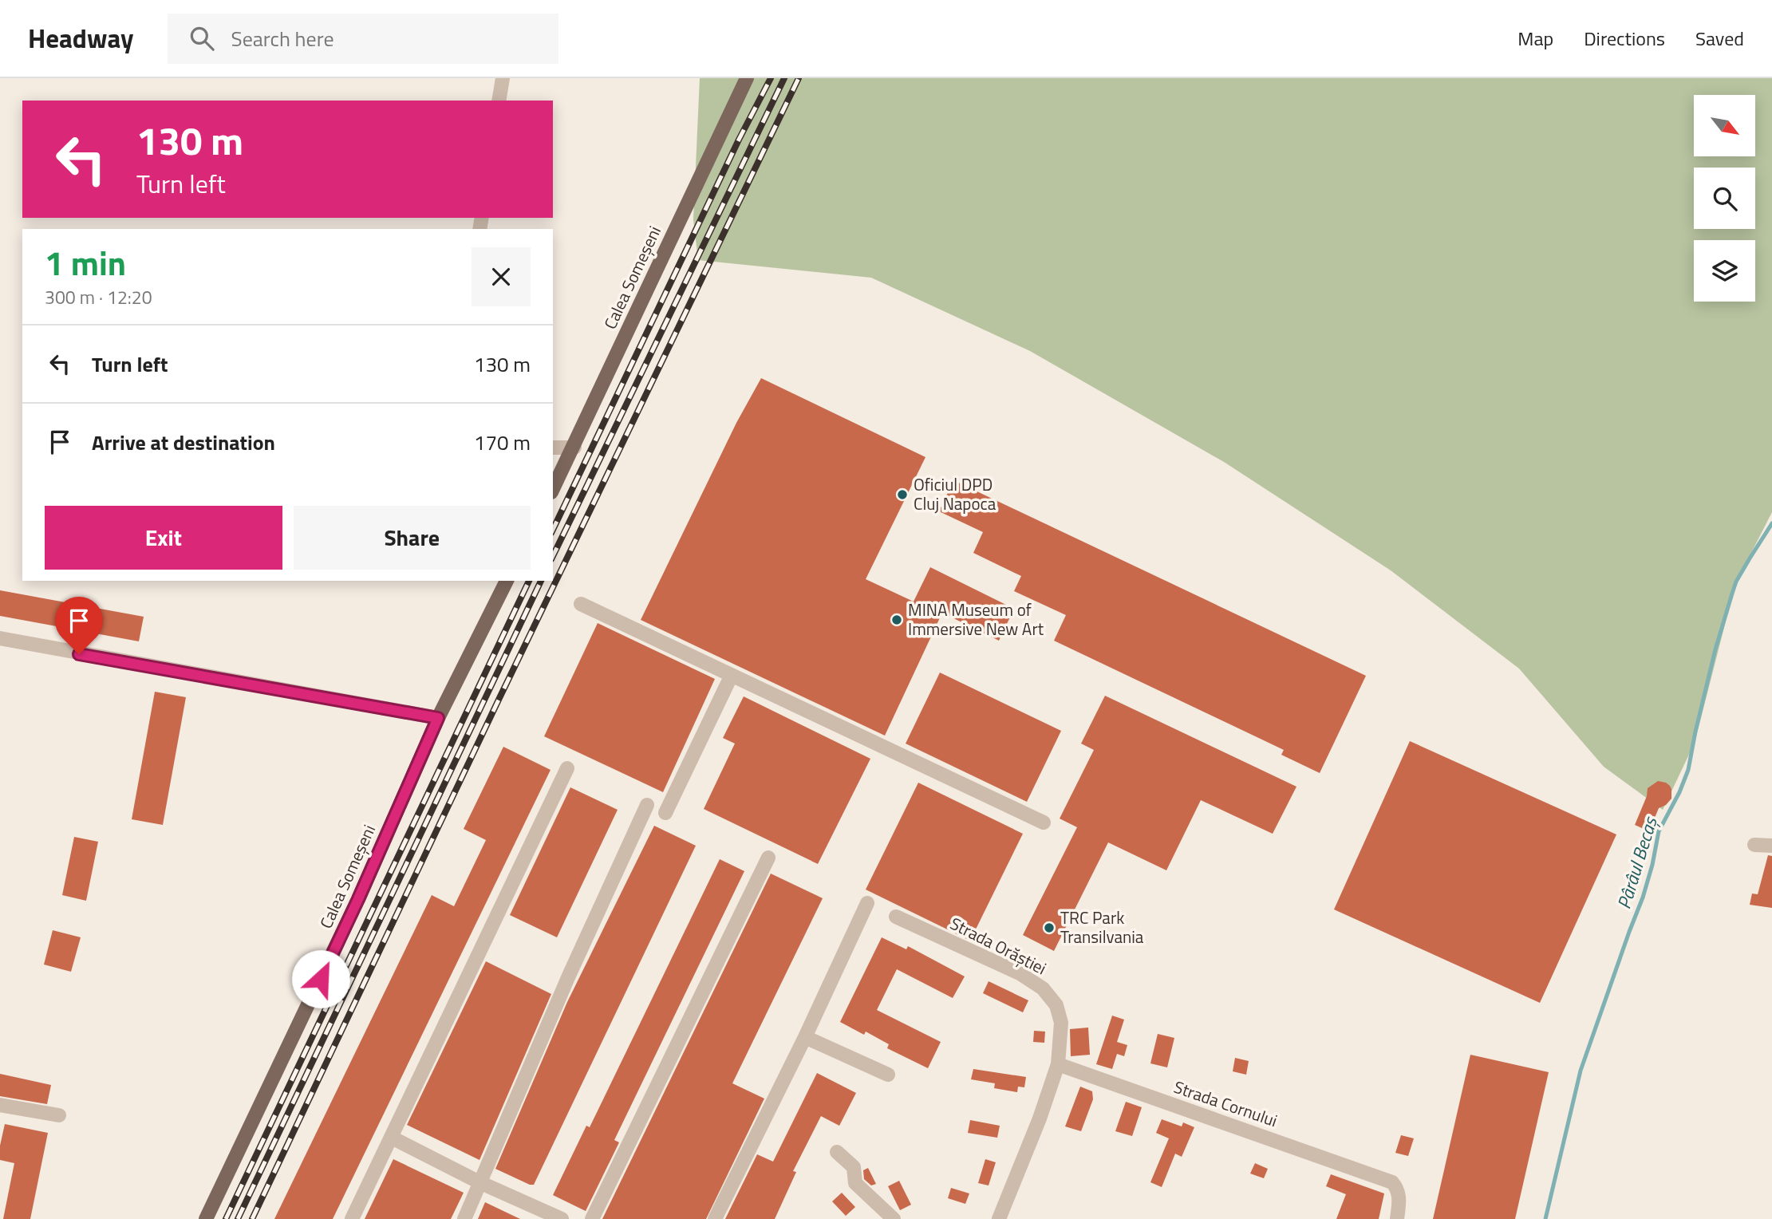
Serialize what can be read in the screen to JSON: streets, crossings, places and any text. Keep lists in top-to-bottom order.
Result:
{
  "streets": {
    "main road": ["Calea Someșeni"],
    "street": ["Strada Orăștiei", "Strada Cornului"]
  },
  "crossings": [
    ["Strada Orăștiei", "Strada Cornului"]
  ],
  "water": ["Pârâul Becaș"],
  "places": ["Oficiul DPD Cluj Napoca", "MINA Museum of Immersive New Art", "TRC Park Transilvania"],
  "north": "bottom right",
  "page": {
    "header": "Headway",
    "search": "Search here",
    "nav": ["Map", "Directions", "Saved"],
    "turn": ["130 m", "Turn left"],
    "heading": ["1 min", "300 m · 12:20"],
    "list": [
      {
        "name": "Turn left",
        "value": "130 m"
      },
      {
        "name": "Arrive at destination",
        "value": "170 m"
      }
    ],
    "buttons": ["Exit", "Share"]
  }
}
